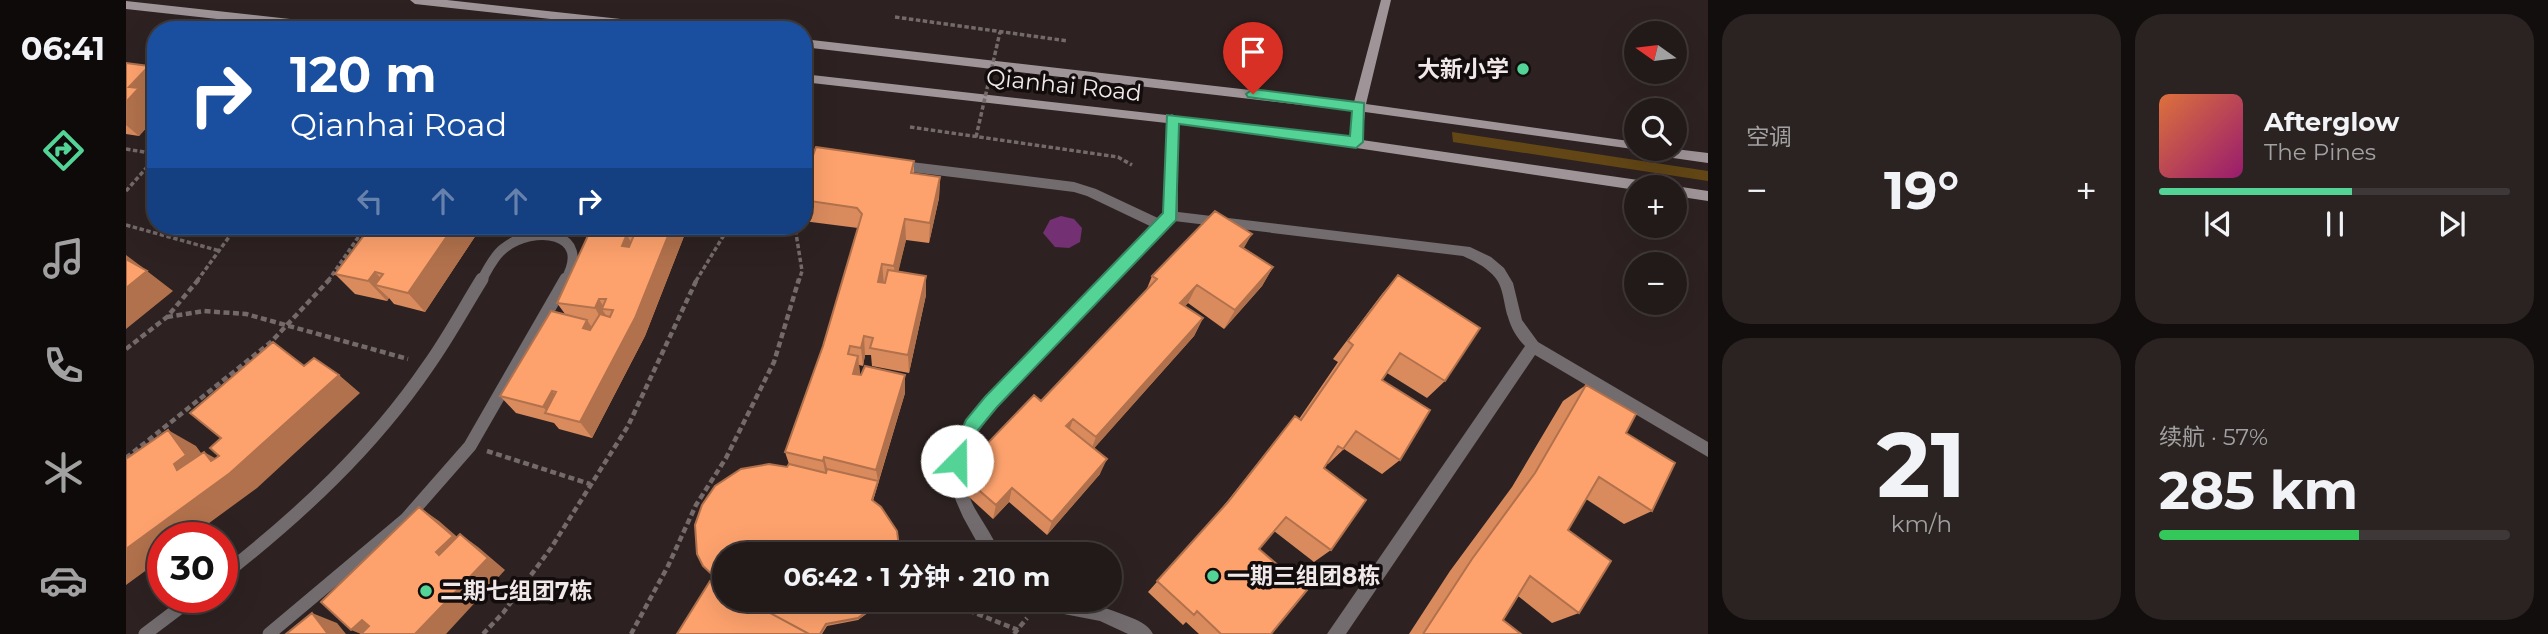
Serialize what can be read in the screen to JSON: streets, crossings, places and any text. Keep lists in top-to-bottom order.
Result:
{
  "streets": {
    "main road": ["Qianhai Road"]
  },
  "places": ["大新小学", "一期三组团8栋", "二期七组团7栋"],
  "north": "left",
  "page": {
    "tabs": "06:41",
    "tile": [
      "空调",
      ["21", "km/h"],
      ["续航 · 57%", "285 km"]
    ],
    "map_buttons": ["+", "−"],
    "turn": ["120 m", "Qianhai Road"],
    "song": ["Afterglow", "The Pines"],
    "heat": ["−", "19°", "+"],
    "limit": "30",
    "trip": "06:42 · 1 分钟 · 210 m"
  }
}
